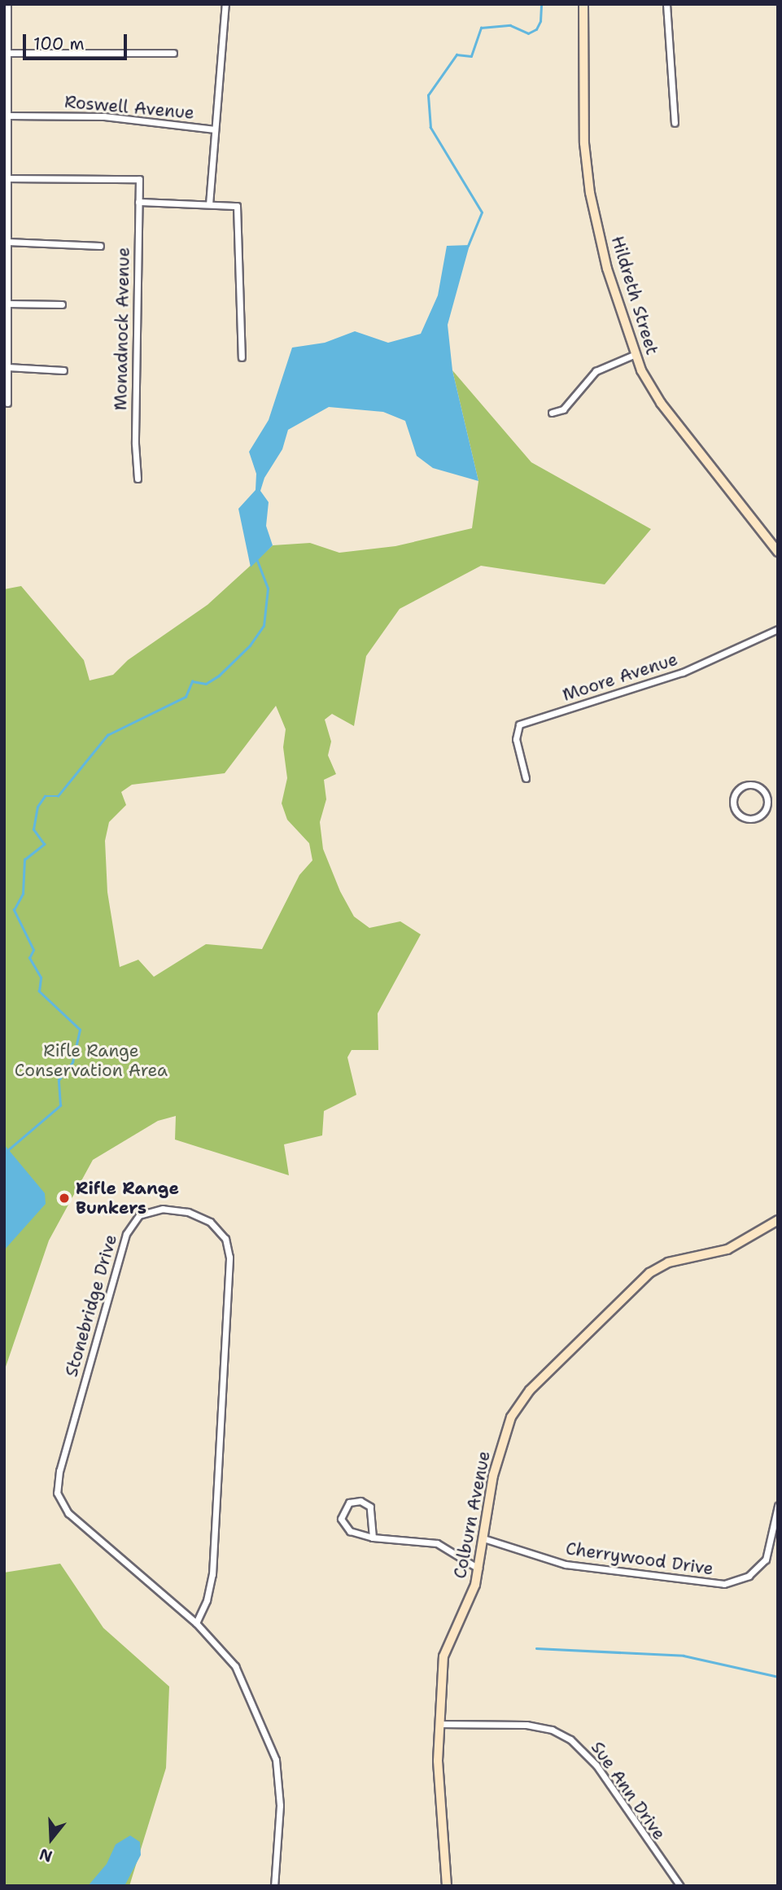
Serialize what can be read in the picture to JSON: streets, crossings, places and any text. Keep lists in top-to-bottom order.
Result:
{
  "streets": {
    "street": [
      "Roswell Avenue",
      "Hildreth Street",
      "Monadnock Avenue",
      "Moore Avenue",
      "Stonebridge Drive",
      "Colburn Avenue",
      "Cherrywood Drive",
      "Sue Ann Drive"
    ]
  },
  "crossings": [
    ["Colburn Avenue", "Cherrywood Drive"],
    ["Colburn Avenue", "Sue Ann Drive"]
  ],
  "parks": ["Rifle Range Conservation Area"],
  "places": ["Rifle Range Bunkers"],
  "scale_bar": "100 m",
  "north": "bottom"
}
